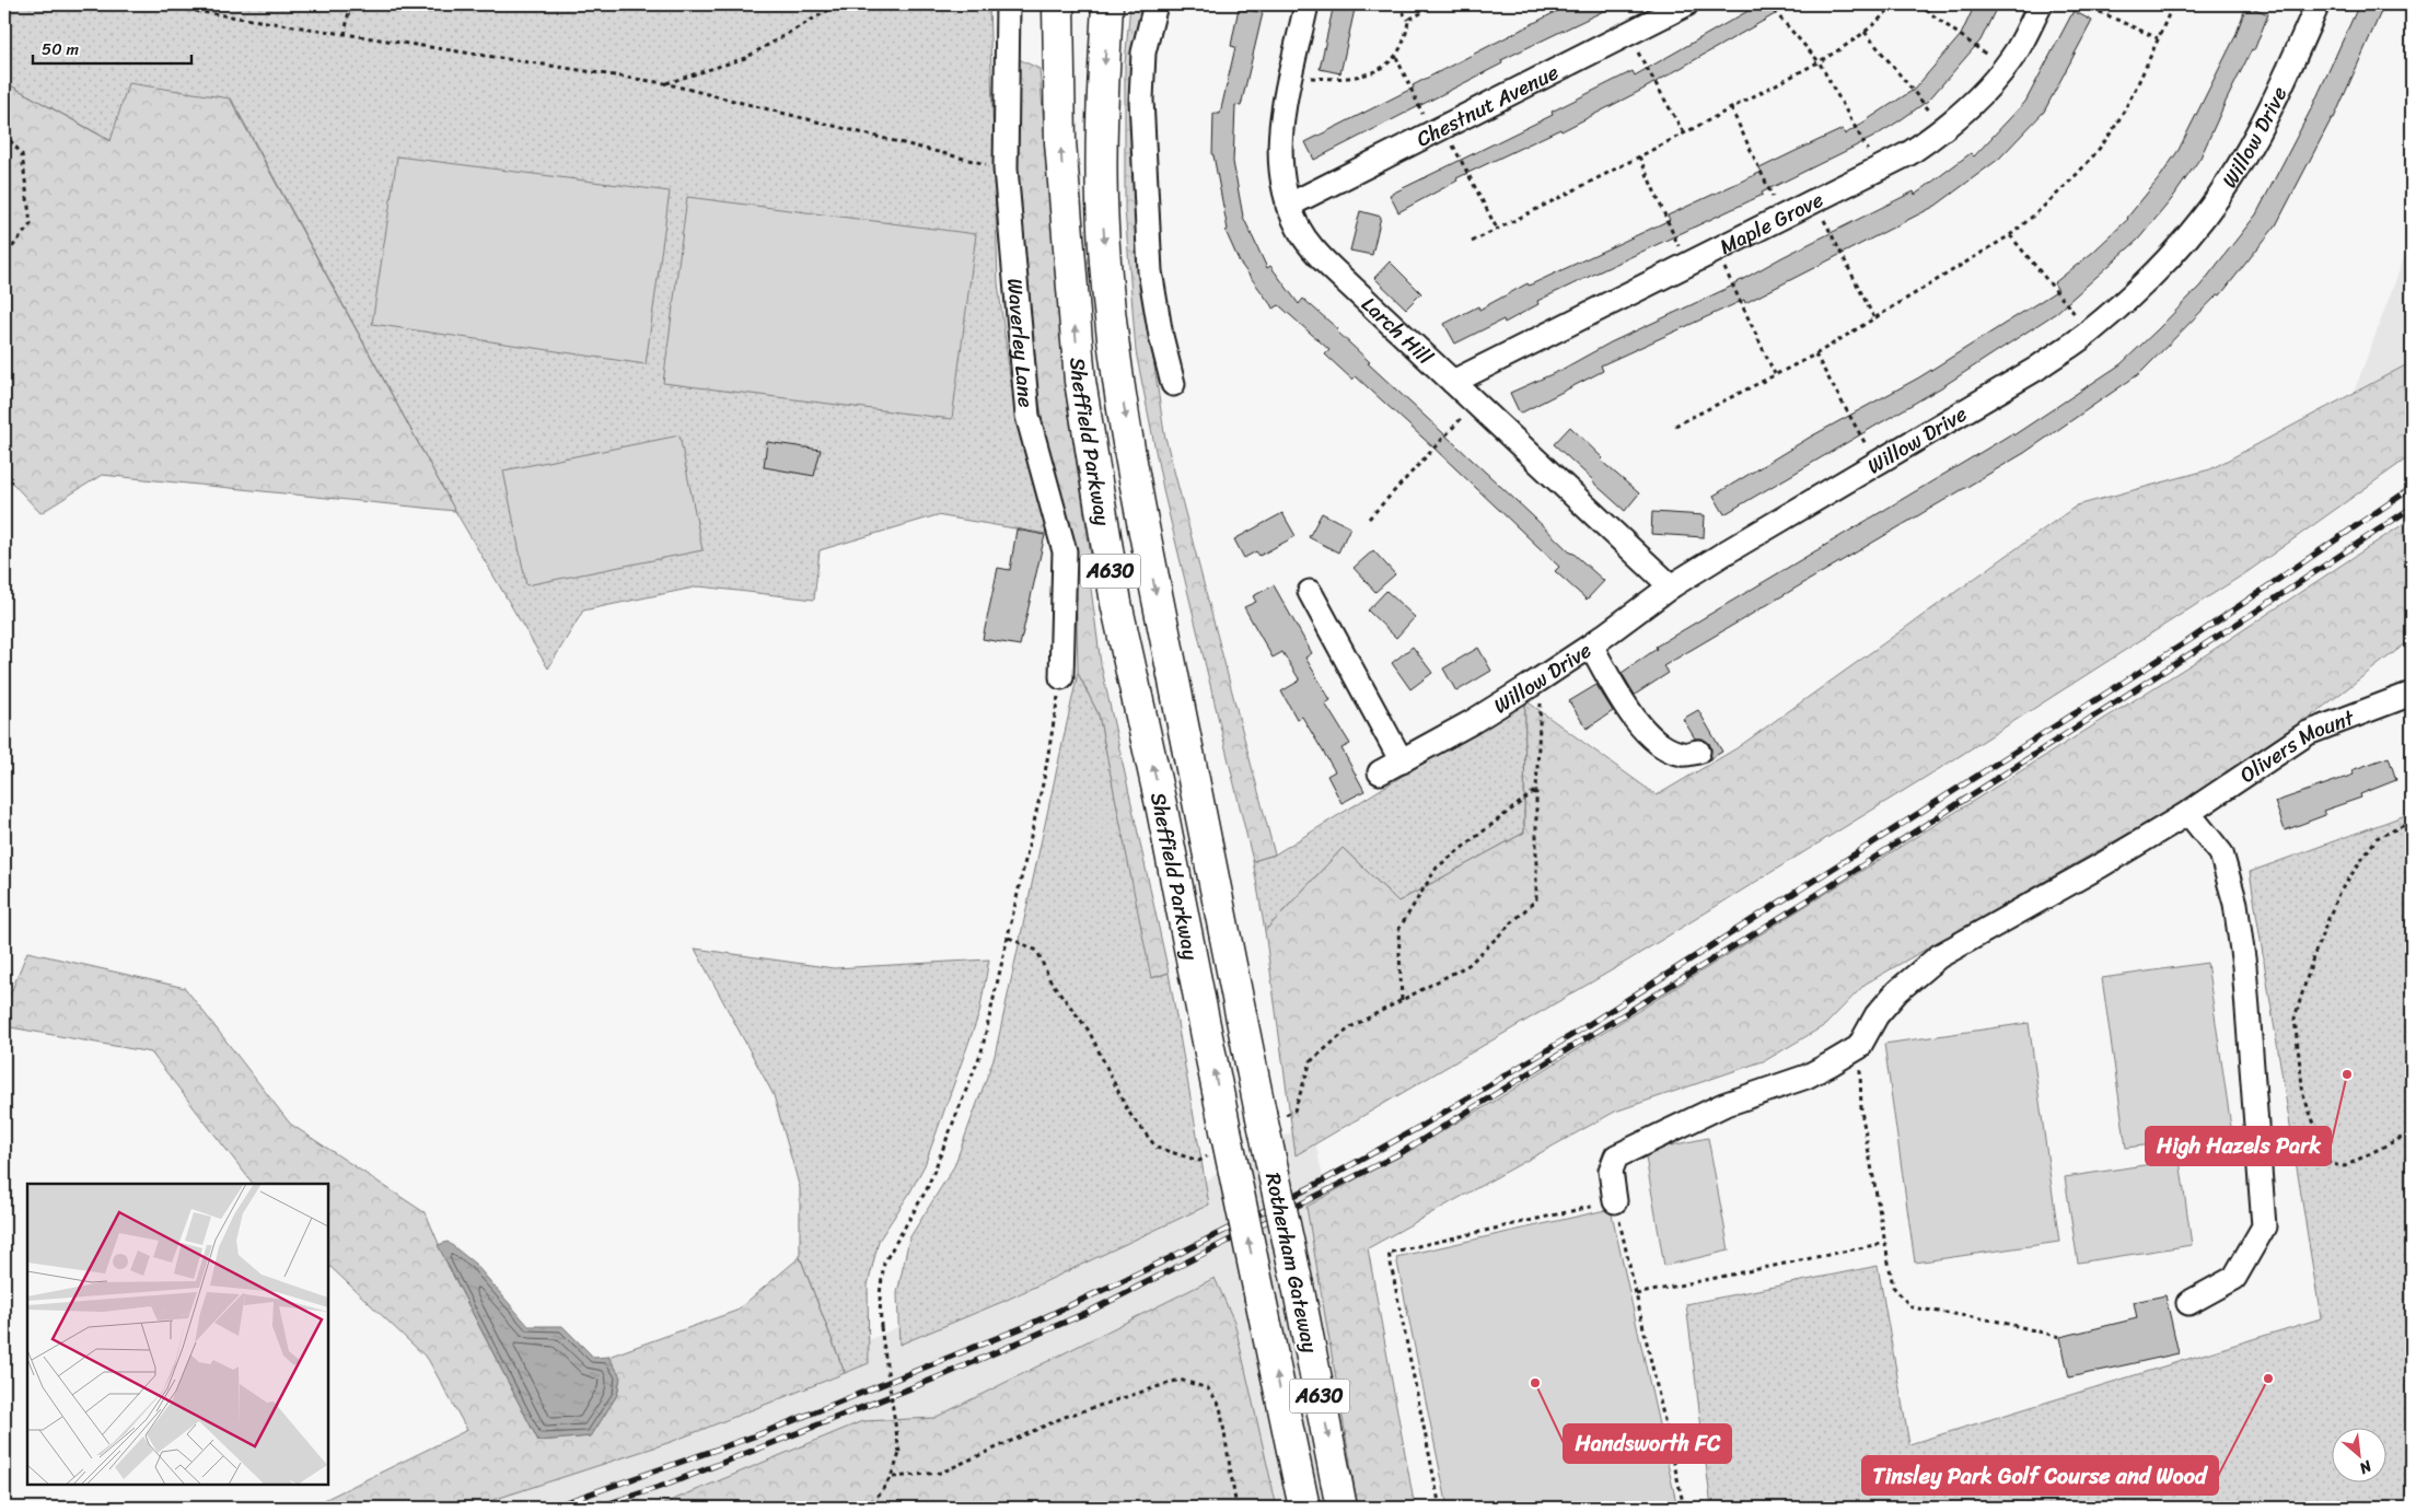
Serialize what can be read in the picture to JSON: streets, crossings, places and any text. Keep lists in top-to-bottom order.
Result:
{
  "streets": {
    "highway": ["Sheffield Parkway", "A630", "Rotherham Gateway"],
    "street": [
      "Chestnut Avenue",
      "Willow Drive",
      "Maple Grove",
      "Larch Hill",
      "Waverley Lane",
      "Olivers Mount"
    ]
  },
  "crossings": [
    ["Chestnut Avenue", "Larch Hill"],
    ["Willow Drive", "Larch Hill"],
    ["Maple Grove", "Larch Hill"],
    ["Sheffield Parkway", "Rotherham Gateway"]
  ],
  "places": ["High Hazels Park", "Tinsley Park Golf Course and Wood", "Handsworth FC"],
  "scale_bar": "50 m",
  "north": "bottom right"
}
